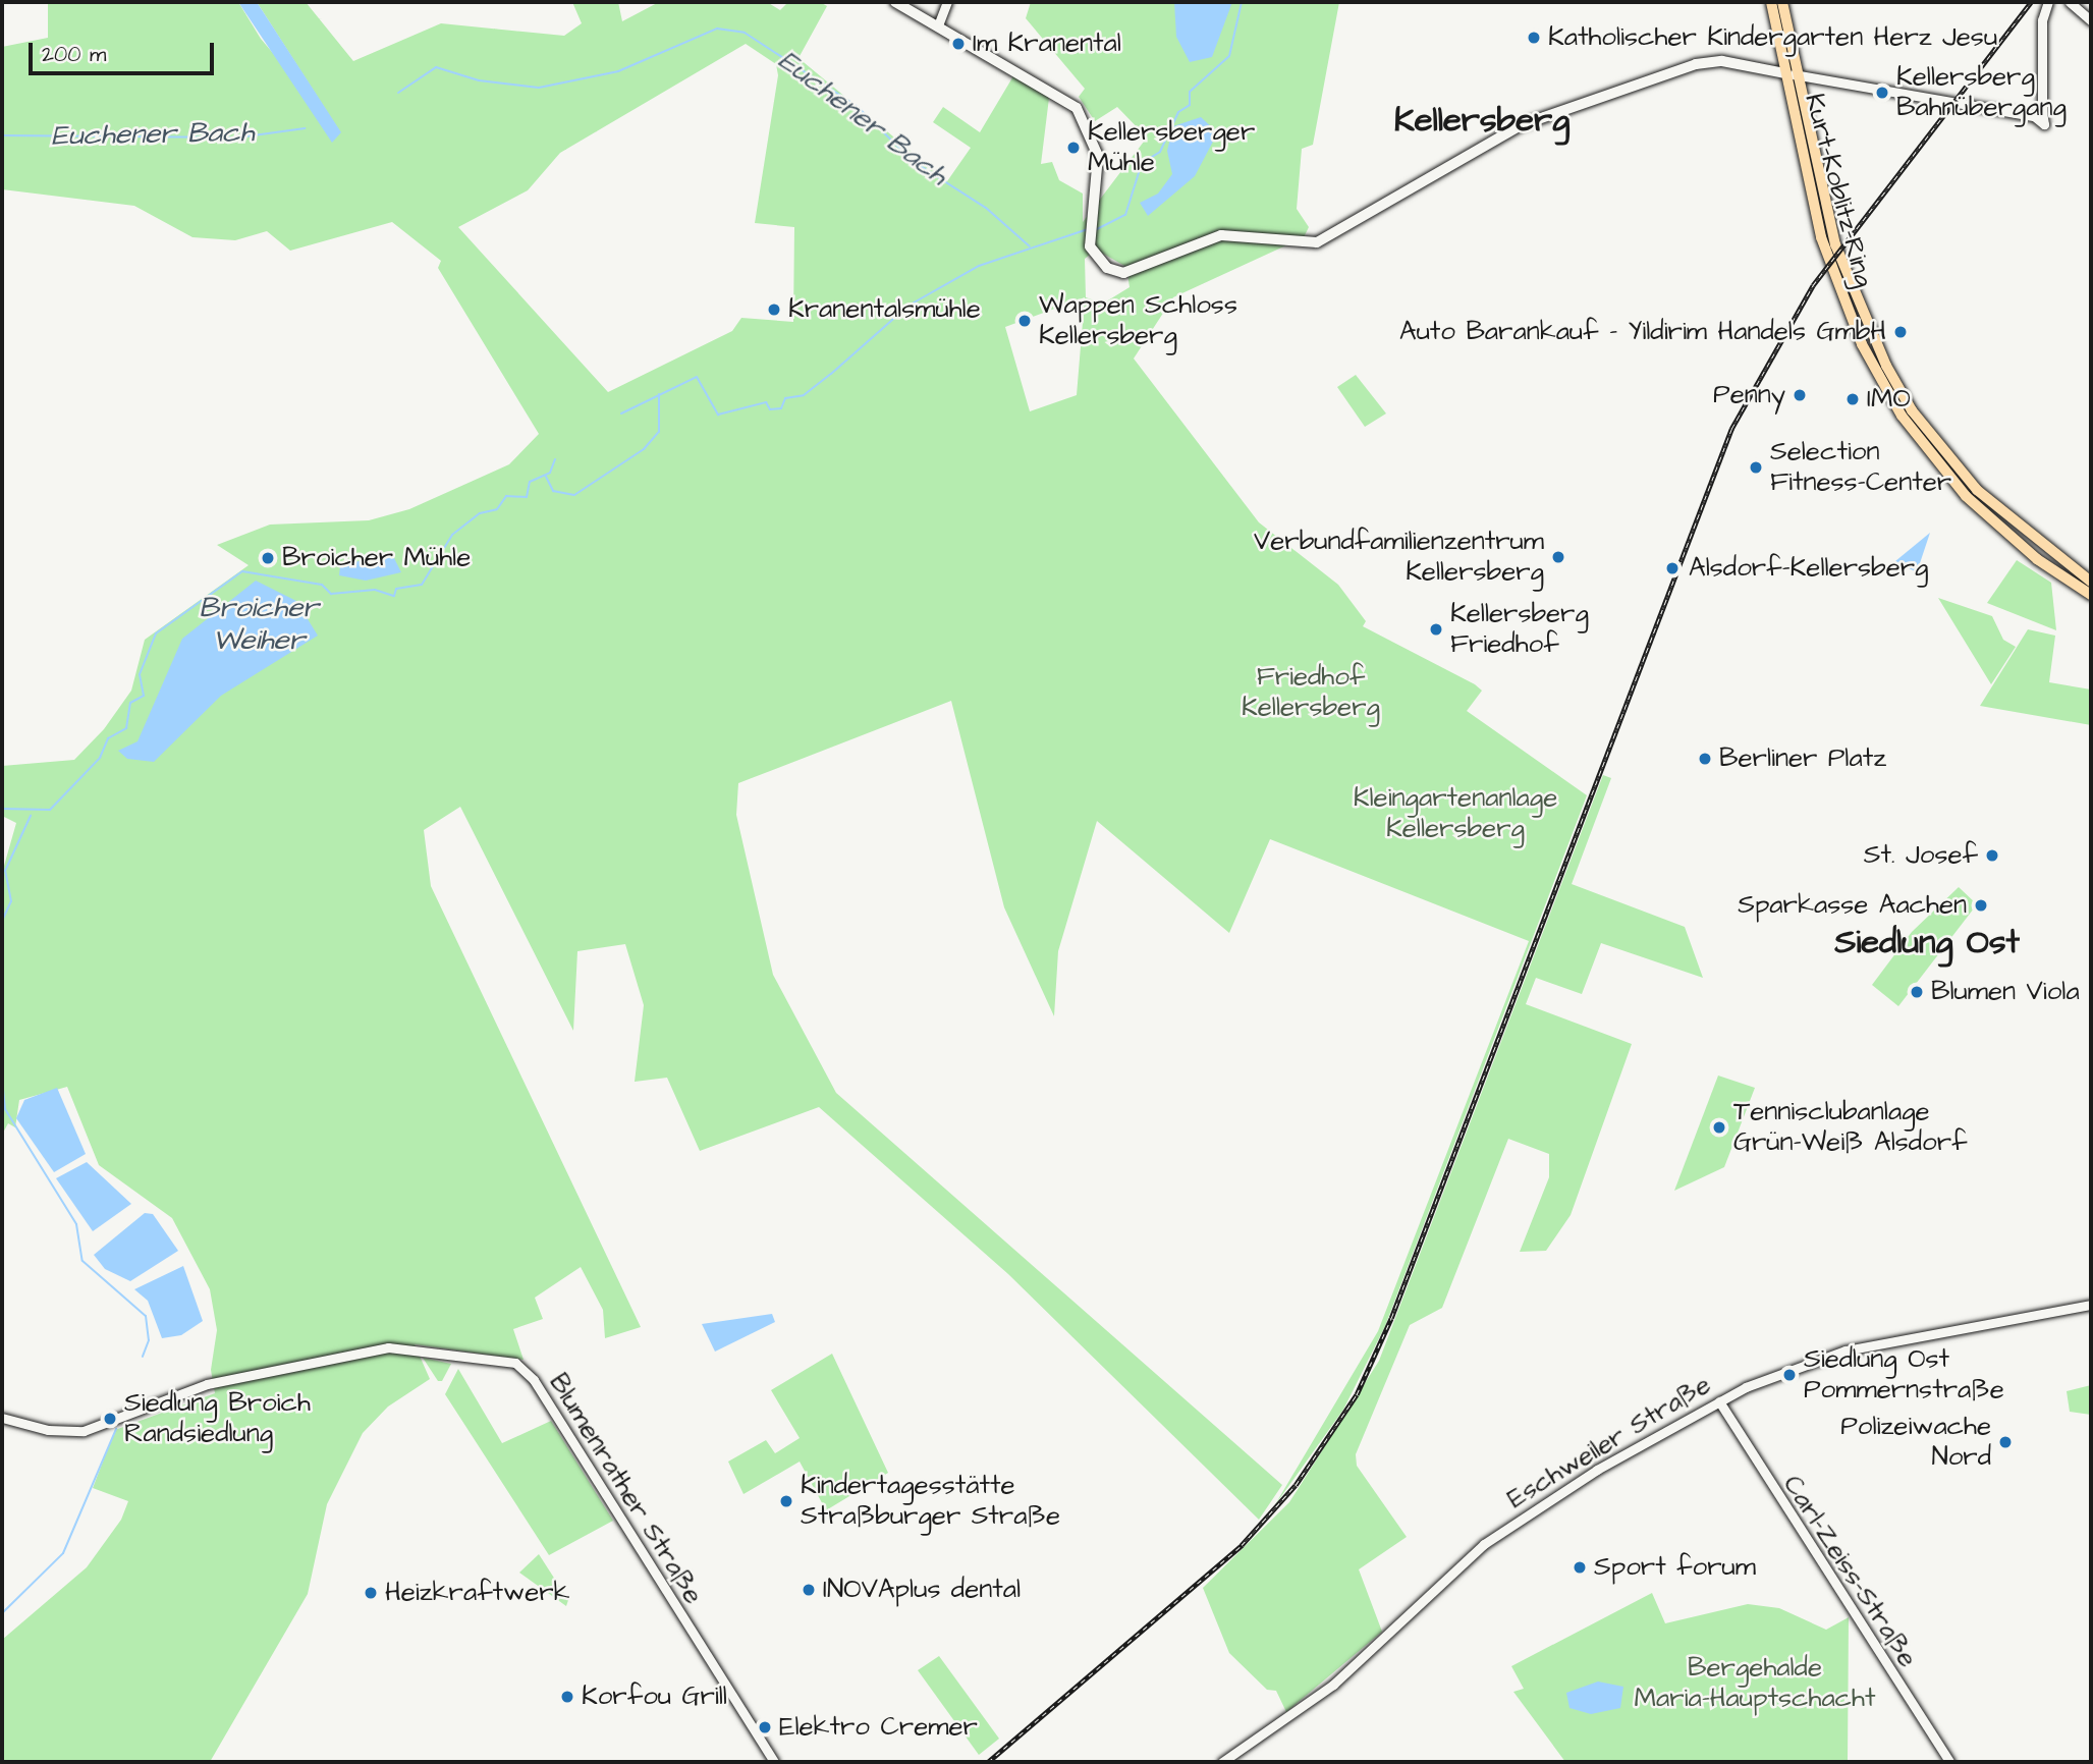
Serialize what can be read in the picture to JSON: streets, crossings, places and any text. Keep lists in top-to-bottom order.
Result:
{
  "streets": {
    "main road": ["Kurt-Koblitz-Ring"],
    "street": ["Eschweiler Straße", "Blumenrather Straße", "Carl-Zeiss-Straße"]
  },
  "crossings": [
    ["Eschweiler Straße", "Carl-Zeiss-Straße"]
  ],
  "districts": ["Kellersberg", "Siedlung Ost"],
  "water": ["Euchener Bach", "Broicher Weiher"],
  "parks": ["Friedhof Kellersberg", "Kleingartenanlage Kellersberg", "Bergehalde Maria-Hauptschacht"],
  "places": [
    "Katholischer Kindergarten Herz Jesu",
    "Im Kranental",
    "Kellersberg Bahnübergang",
    "Kellersberger Mühle",
    "Kranentalsmühle",
    "Wappen Schloss Kellersberg",
    "Auto Barankauf - Yildirim Handels GmbH",
    "Penny",
    "IMO",
    "Selection Fitness-Center",
    "Verbundfamilienzentrum Kellersberg",
    "Broicher Mühle",
    "Alsdorf-Kellersberg",
    "Kellersberg Friedhof",
    "Berliner Platz",
    "St. Josef",
    "Sparkasse Aachen",
    "Blumen Viola",
    "Tennisclubanlage Grün-Weiß Alsdorf",
    "Siedlung Ost Pommernstraße",
    "Siedlung Broich Randsiedlung",
    "Polizeiwache Nord",
    "Kindertagesstätte Straßburger Straße",
    "Sport forum",
    "INOVAplus dental",
    "Heizkraftwerk",
    "Korfou Grill",
    "Elektro Cremer"
  ],
  "scale_bar": "200 m"
}
